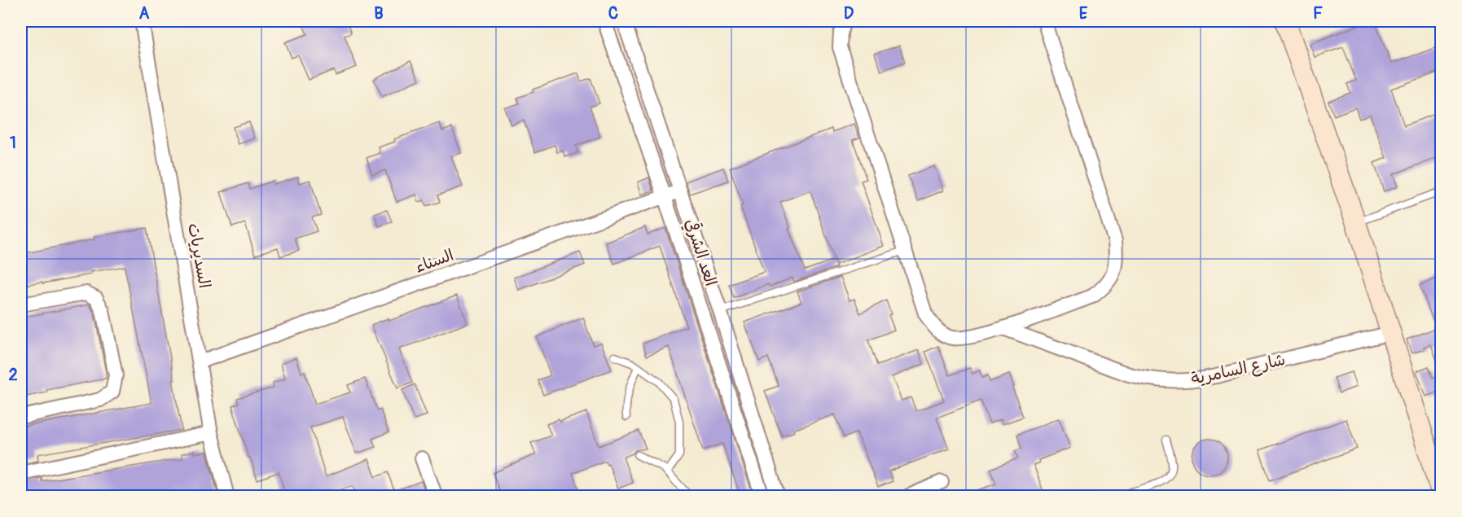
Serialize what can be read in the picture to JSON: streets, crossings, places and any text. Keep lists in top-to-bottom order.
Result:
{
  "streets": {
    "street": [
      "العد الشرقي",
      "السديريات",
      "السناء",
      "شارع السامرية"
    ]
  },
  "crossings": [
    ["العد الشرقي", "السناء"],
    ["السديريات", "السناء"]
  ],
  "grid": {
    "columns": [
      "A",
      "B",
      "C",
      "D",
      "E",
      "F"
    ],
    "rows": ["1", "2"]
  }
}
